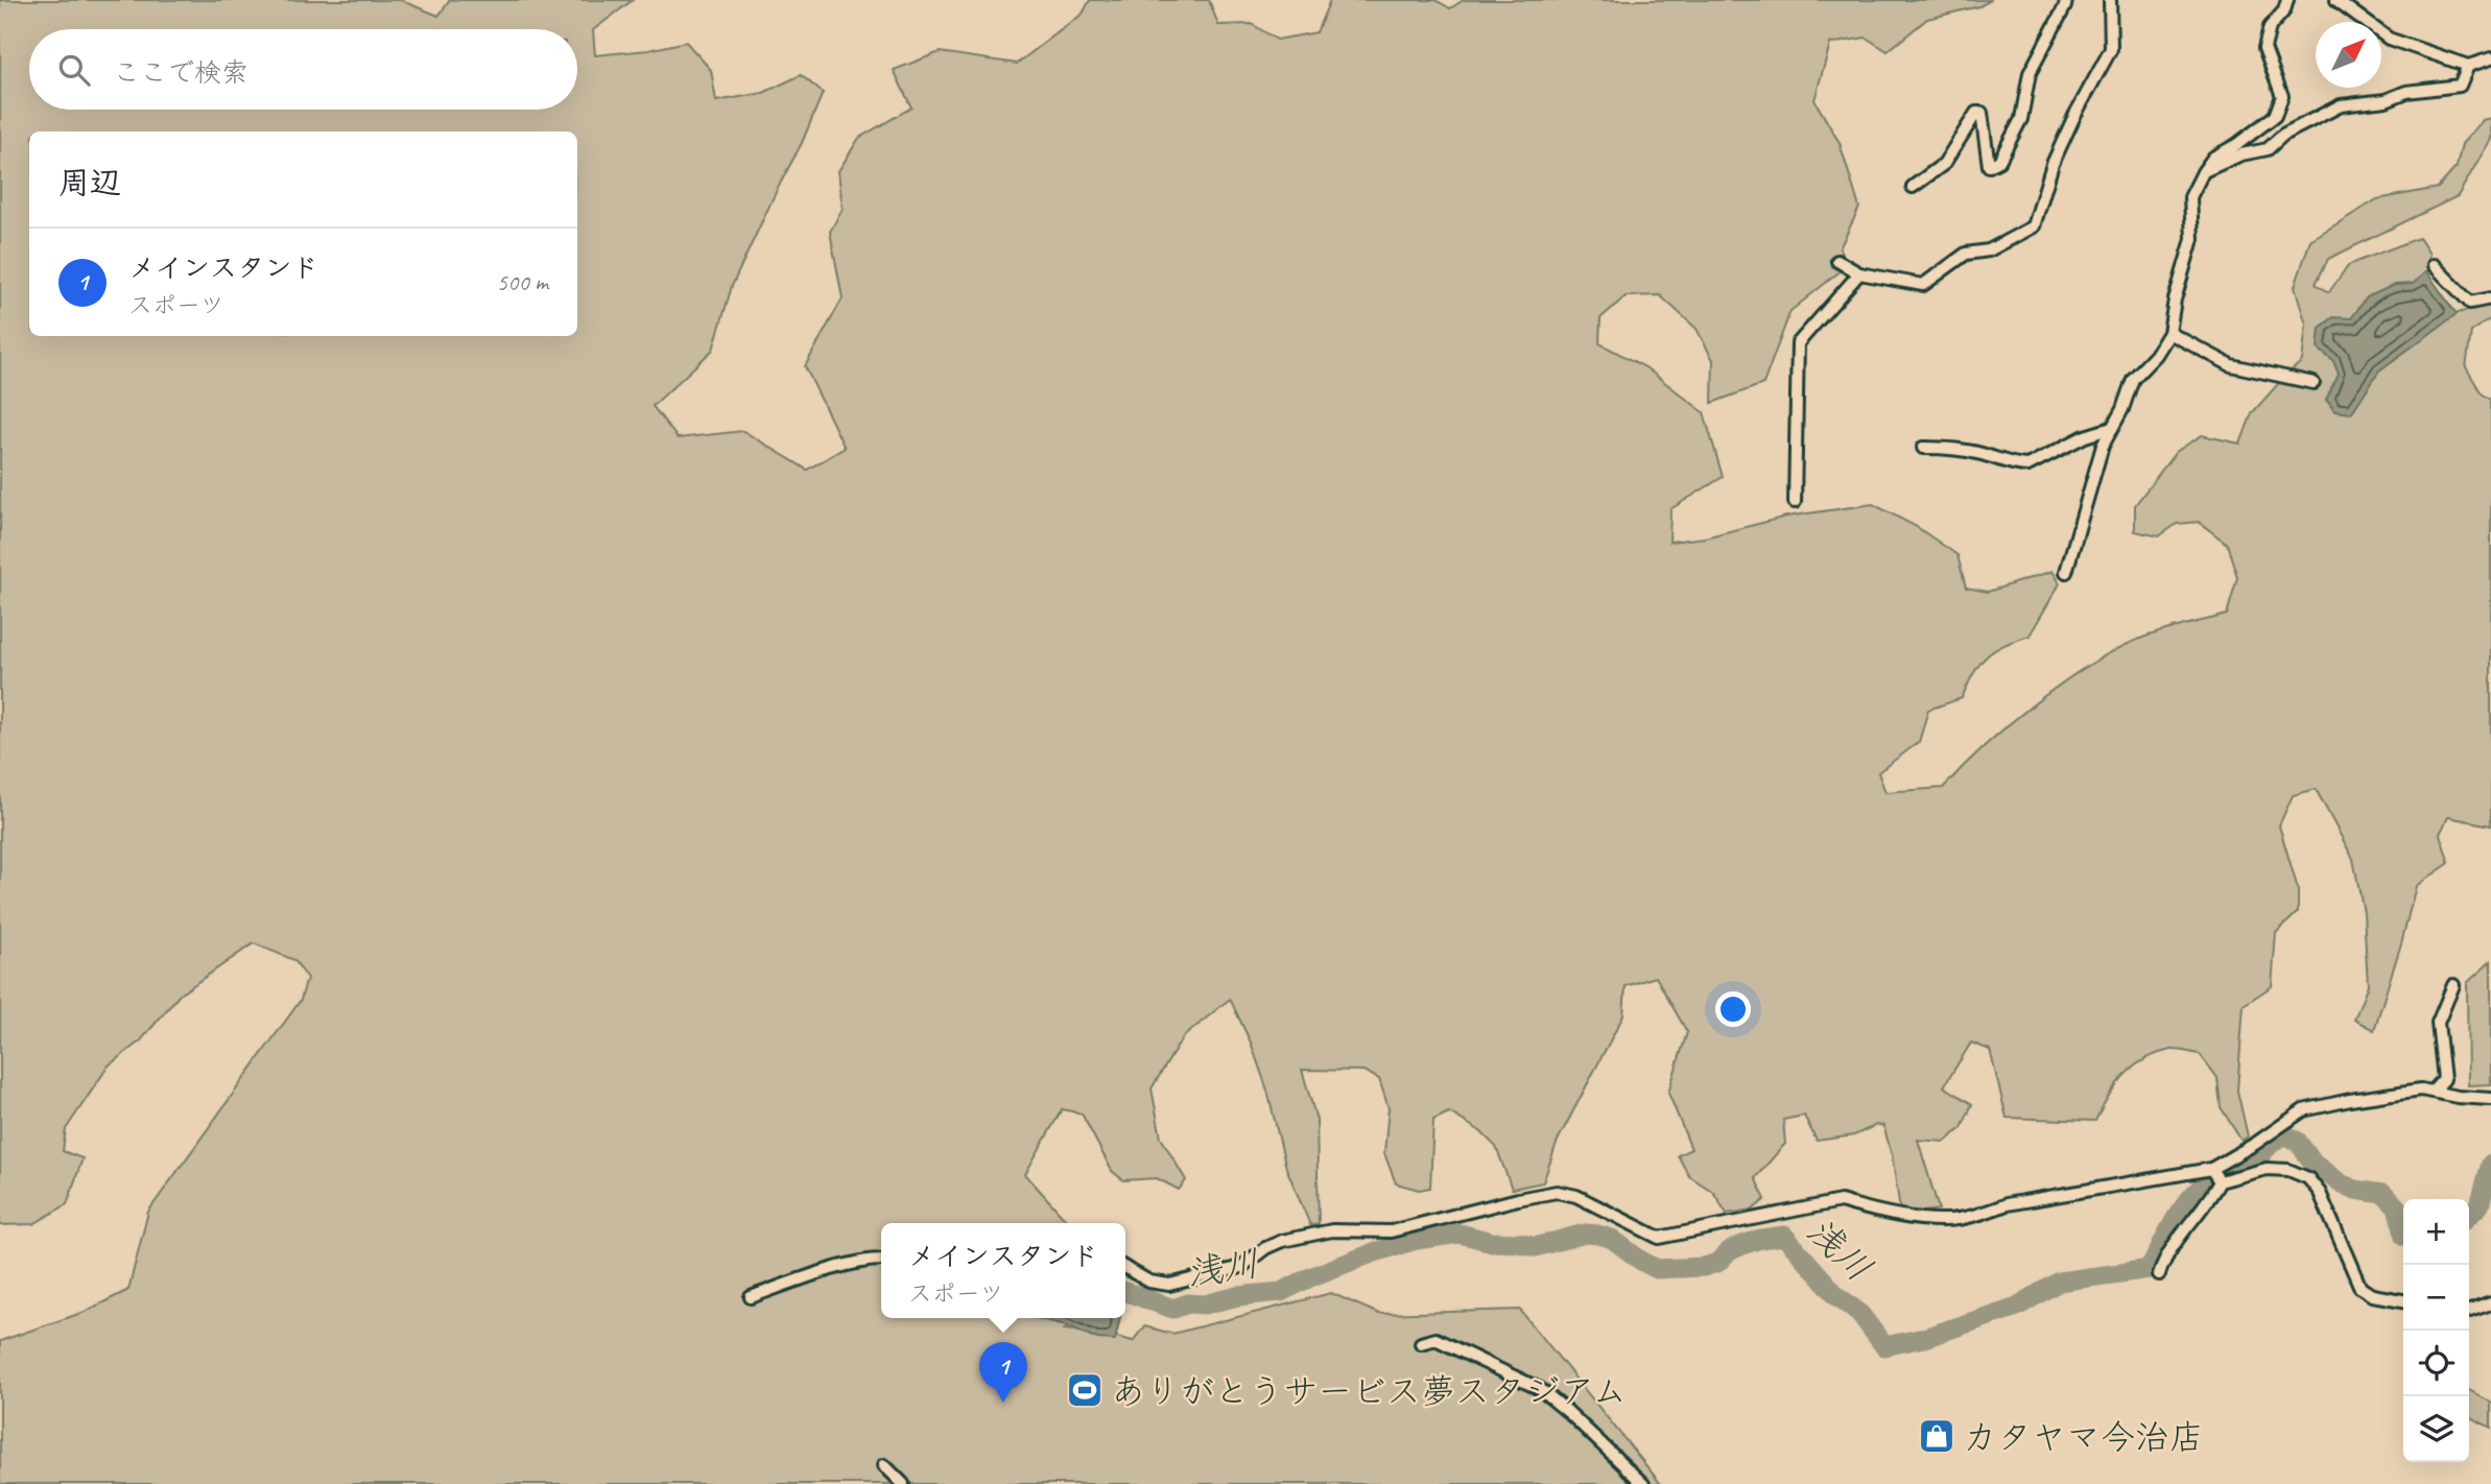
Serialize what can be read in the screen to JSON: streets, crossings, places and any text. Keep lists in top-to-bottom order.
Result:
{
  "water": ["浅川"],
  "places": {
    "sports": ["ありがとうサービス夢スタジアム"],
    "shop": ["カタヤマ今治店"]
  },
  "north": "top right",
  "page": {
    "search": "ここで検索",
    "heading": "周辺",
    "list": [
      {
        "mark": "1",
        "name": "メインスタンド",
        "note": "スポーツ",
        "value": "500 m"
      }
    ],
    "map_buttons": ["+", "−"],
    "popup": ["メインスタンド", "スポーツ"],
    "pins": "1"
  }
}
